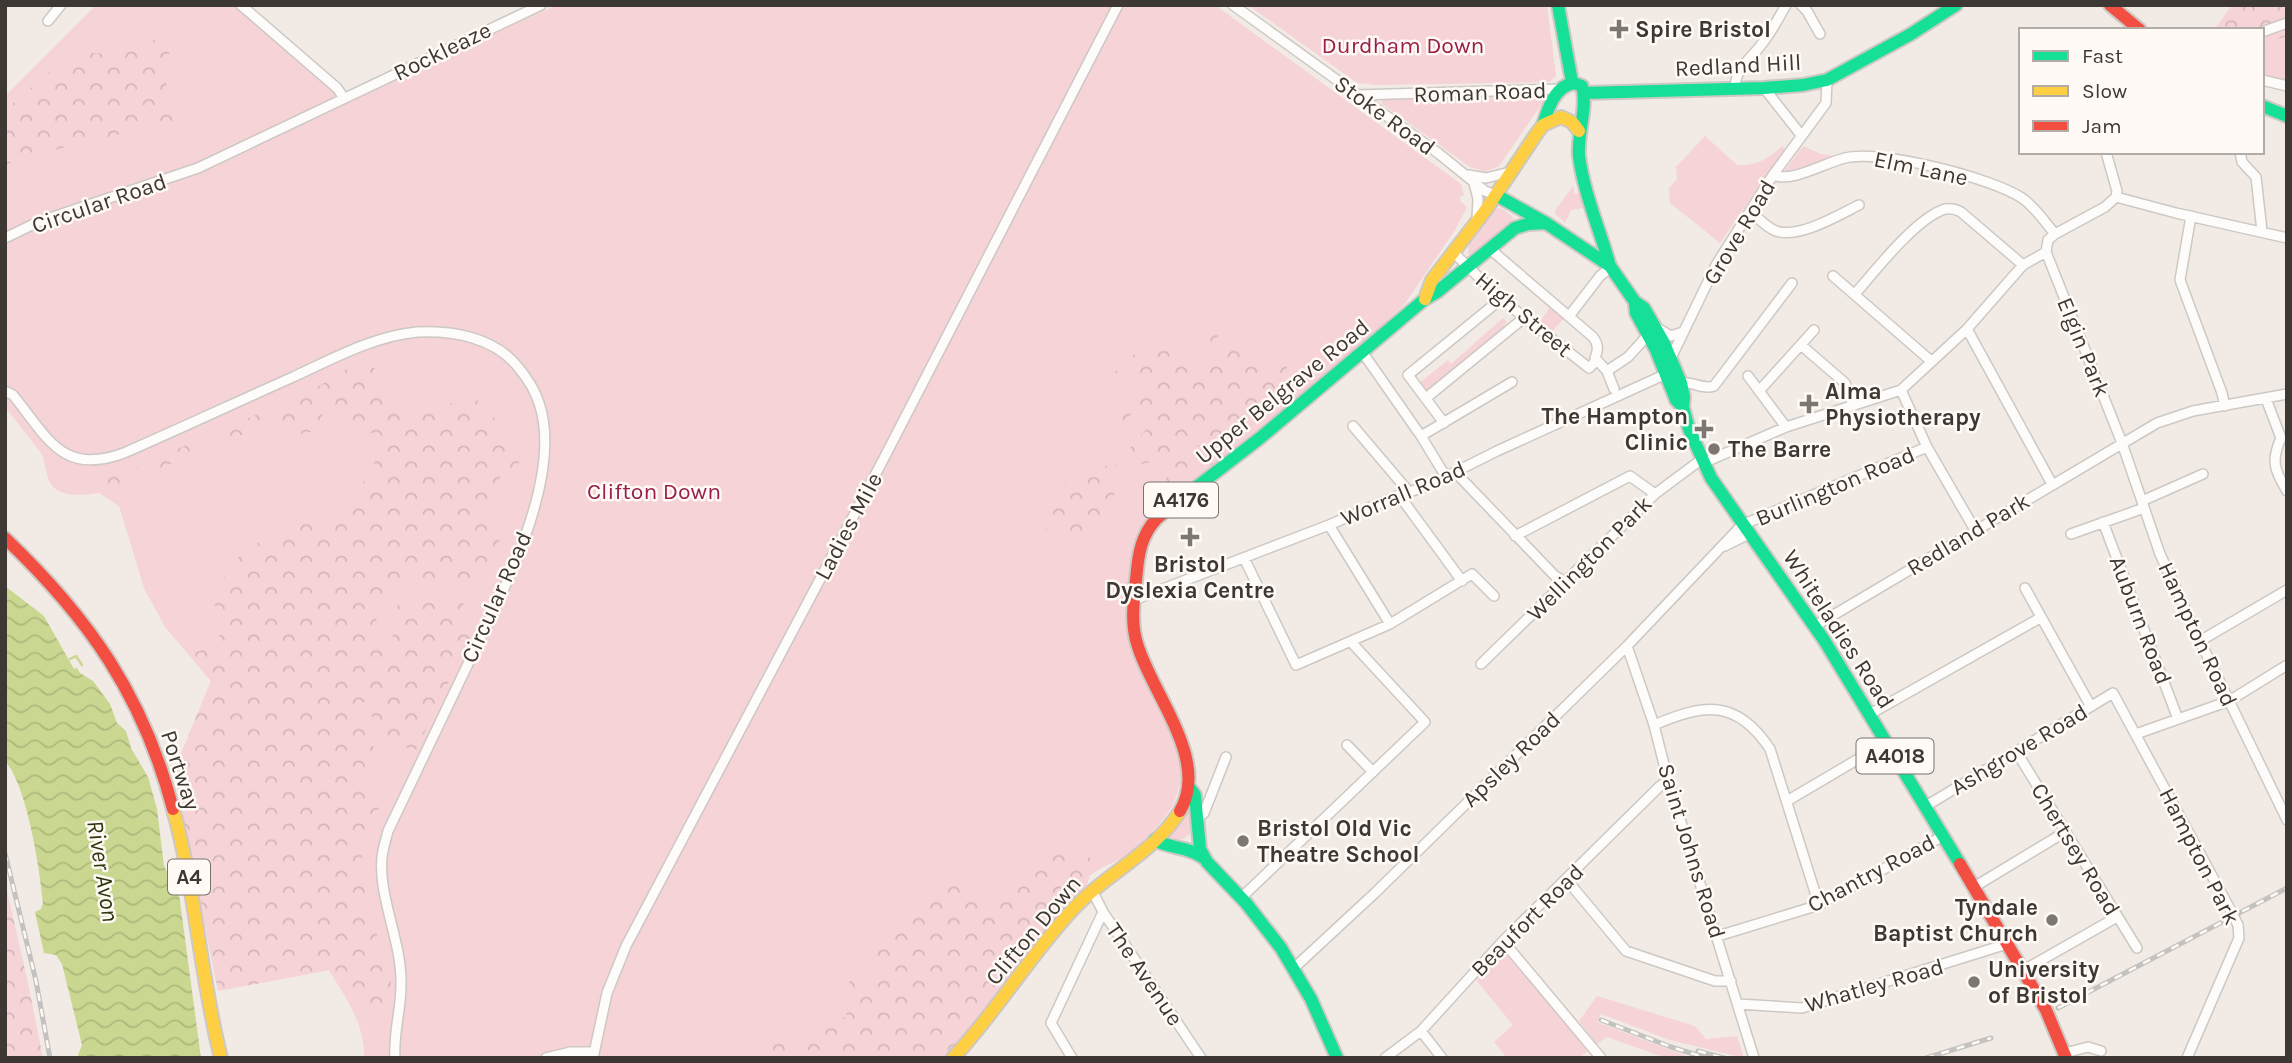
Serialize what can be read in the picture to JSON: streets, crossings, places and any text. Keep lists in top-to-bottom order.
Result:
{
  "streets": {
    "main road": [
      "Redland Hill",
      "Upper Belgrave Road",
      "A4176",
      "Whiteladies Road",
      "A4018",
      "Portway",
      "A4",
      "Clifton Down"
    ],
    "street": [
      "Rockleaze",
      "Roman Road",
      "Stoke Road",
      "Elm Lane",
      "Circular Road",
      "Grove Road",
      "High Street",
      "Elgin Park",
      "Burlington Road",
      "Worrall Road",
      "Ladies Mile",
      "Redland Park",
      "Wellington Park",
      "Auburn Road",
      "Hampton Road",
      "Ashgrove Road",
      "Apsley Road",
      "Chertsey Road",
      "Saint Johns Road",
      "Hampton Park",
      "Chantry Road",
      "Beaufort Road",
      "The Avenue",
      "Whatley Road"
    ]
  },
  "crossings": [
    ["Rockleaze", "Circular Road"],
    ["Redland Hill", "Roman Road"],
    ["Redland Hill", "Grove Road"],
    ["Redland Hill", "Upper Belgrave Road"],
    ["Roman Road", "Stoke Road"],
    ["Roman Road", "Upper Belgrave Road"],
    ["Stoke Road", "Upper Belgrave Road"],
    ["Stoke Road", "Whiteladies Road"],
    ["Elm Lane", "Grove Road"],
    ["Grove Road", "Whiteladies Road"],
    ["High Street", "Upper Belgrave Road"],
    ["Elgin Park", "Redland Park"],
    ["Elgin Park", "Hampton Road"],
    ["Upper Belgrave Road", "Worrall Road"],
    ["Upper Belgrave Road", "Whiteladies Road"],
    ["Upper Belgrave Road", "Clifton Down"],
    ["Burlington Road", "Whiteladies Road"],
    ["Burlington Road", "Apsley Road"],
    ["Worrall Road", "Whiteladies Road"],
    ["Redland Park", "Whiteladies Road"],
    ["Redland Park", "Hampton Road"],
    ["Wellington Park", "Whiteladies Road"],
    ["Whiteladies Road", "Ashgrove Road"],
    ["Whiteladies Road", "Apsley Road"],
    ["Whiteladies Road", "Chantry Road"],
    ["Whiteladies Road", "Whatley Road"],
    ["Ashgrove Road", "Chertsey Road"],
    ["Ashgrove Road", "Hampton Park"],
    ["Apsley Road", "Saint Johns Road"],
    ["Saint Johns Road", "Chantry Road"],
    ["Saint Johns Road", "Beaufort Road"],
    ["Saint Johns Road", "Whatley Road"],
    ["Clifton Down", "The Avenue"]
  ],
  "water": ["River Avon"],
  "parks": ["Durdham Down", "Clifton Down"],
  "places": {
    "health": [
      "Spire Bristol",
      "Alma Physiotherapy",
      "The Hampton Clinic",
      "Bristol Dyslexia Centre"
    ],
    "other": [
      "The Barre",
      "Bristol Old Vic Theatre School",
      "Tyndale Baptist Church",
      "University of Bristol"
    ]
  },
  "legend": ["Fast", "Slow", "Jam"]
}
